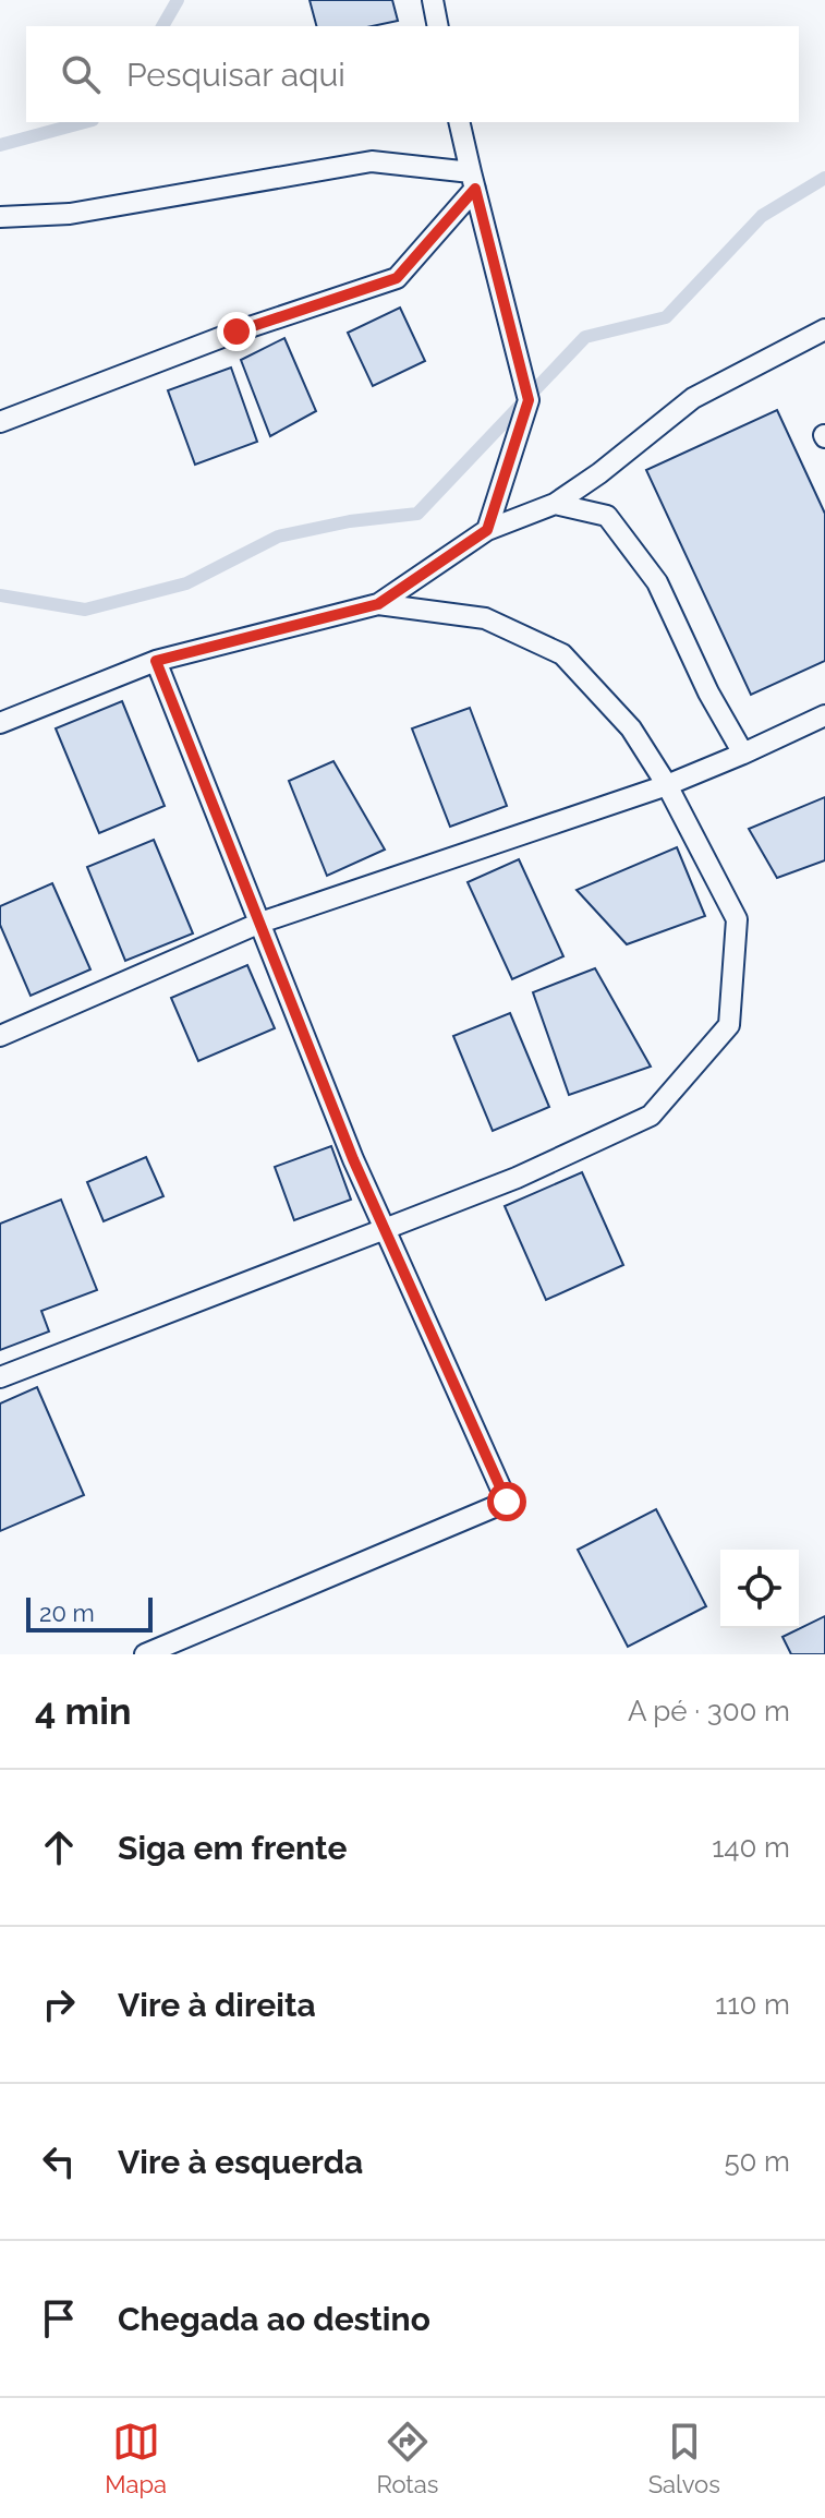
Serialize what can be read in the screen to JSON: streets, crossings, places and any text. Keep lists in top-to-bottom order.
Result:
{
  "scale_bar": "20 m",
  "page": {
    "search": "Pesquisar aqui",
    "scale": "20 m",
    "heading": ["4 min", "A pé · 300 m"],
    "list": [
      ["Siga em frente", "140 m"],
      ["Vire à direita", "110 m"],
      ["Vire à esquerda", "50 m"],
      "Chegada ao destino"
    ],
    "nav": ["Mapa", "Rotas", "Salvos"]
  }
}
